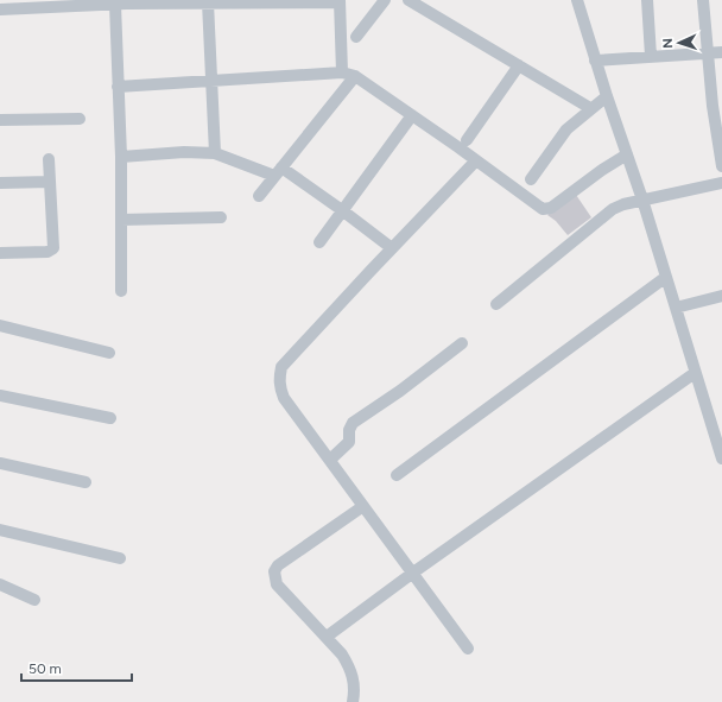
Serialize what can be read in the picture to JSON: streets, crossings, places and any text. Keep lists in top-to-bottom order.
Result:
{
  "scale_bar": "50 m",
  "north": "left"
}
